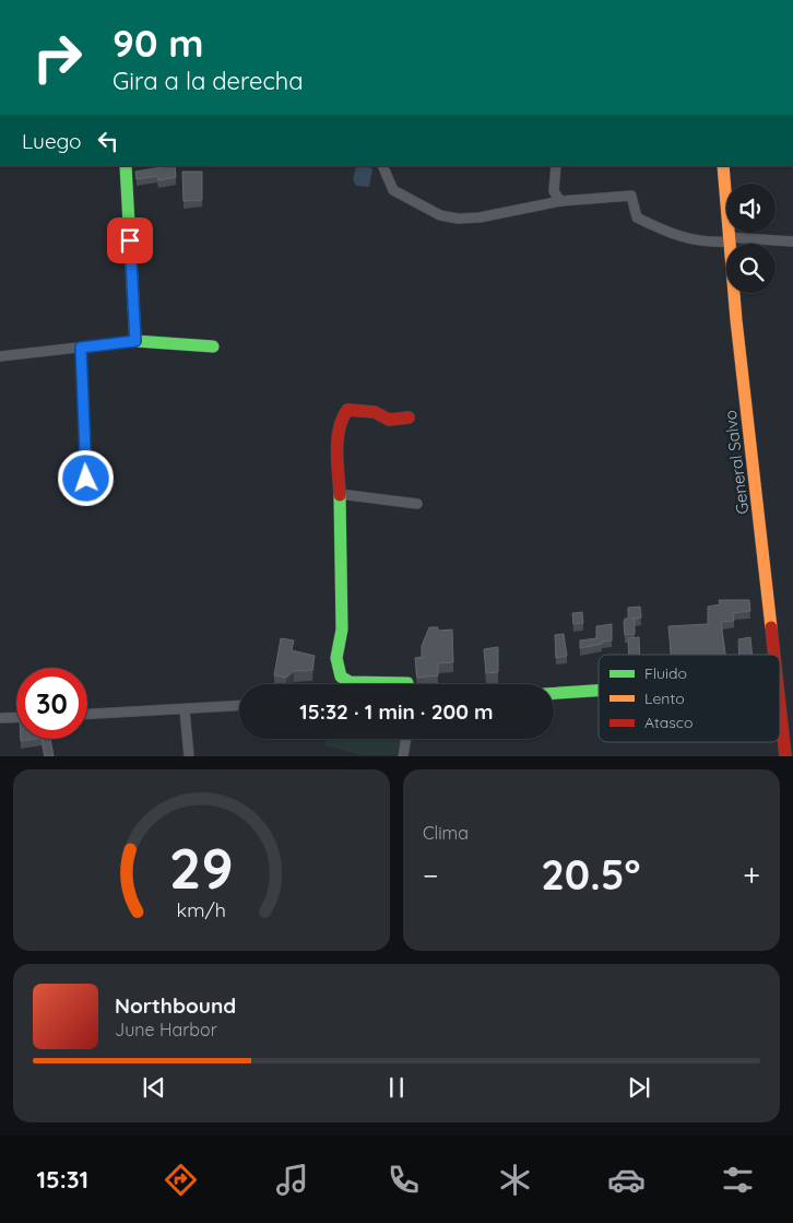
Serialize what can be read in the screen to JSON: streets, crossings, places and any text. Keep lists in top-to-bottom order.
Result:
{
  "streets": {
    "street": ["General Salvo"]
  },
  "legend": ["Fluido", "Lento", "Atasco"],
  "page": {
    "turn": ["90 m", "Gira a la derecha"],
    "then": "Luego",
    "limit": "30",
    "trip": "15:32 · 1 min · 200 m",
    "tile": "Clima",
    "heat": ["−", "20.5°", "+"],
    "song": ["Northbound", "June Harbor"],
    "tabs": "15:31",
    "gauge": ["29", "km/h"]
  }
}
